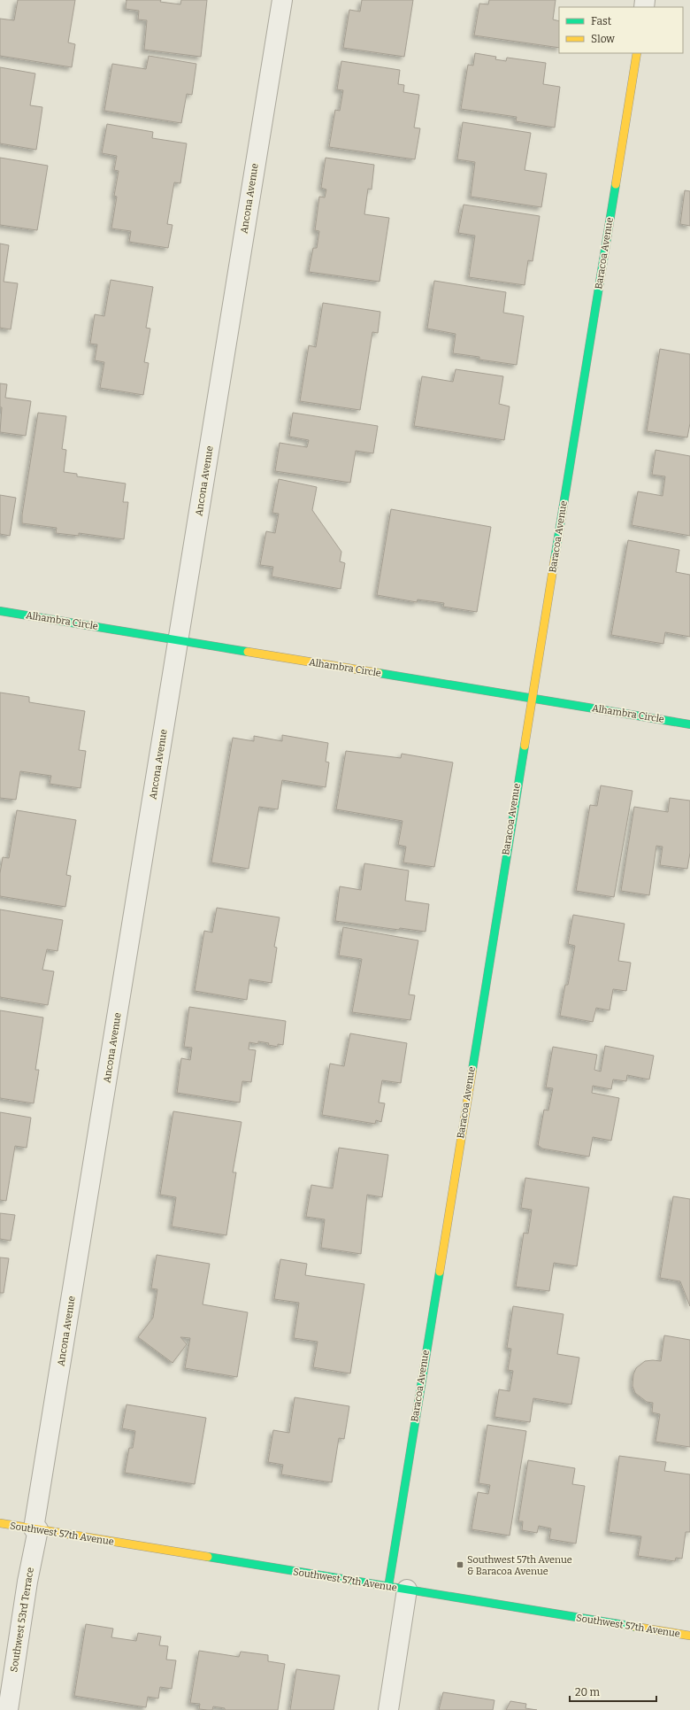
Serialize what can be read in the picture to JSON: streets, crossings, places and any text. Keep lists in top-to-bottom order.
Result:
{
  "streets": {
    "street": [
      "Ancona Avenue",
      "Baracoa Avenue",
      "Alhambra Circle",
      "Southwest 57th Avenue",
      "Southwest 53rd Terrace"
    ]
  },
  "crossings": [
    ["Ancona Avenue", "Alhambra Circle"],
    ["Ancona Avenue", "Southwest 57th Avenue"],
    ["Ancona Avenue", "Southwest 53rd Terrace"],
    ["Baracoa Avenue", "Alhambra Circle"],
    ["Baracoa Avenue", "Southwest 57th Avenue"],
    ["Southwest 57th Avenue", "Southwest 53rd Terrace"]
  ],
  "places": {
    "transit": ["Southwest 57th Avenue & Baracoa Avenue"]
  },
  "legend": ["Fast", "Slow"],
  "scale_bar": "20 m"
}
